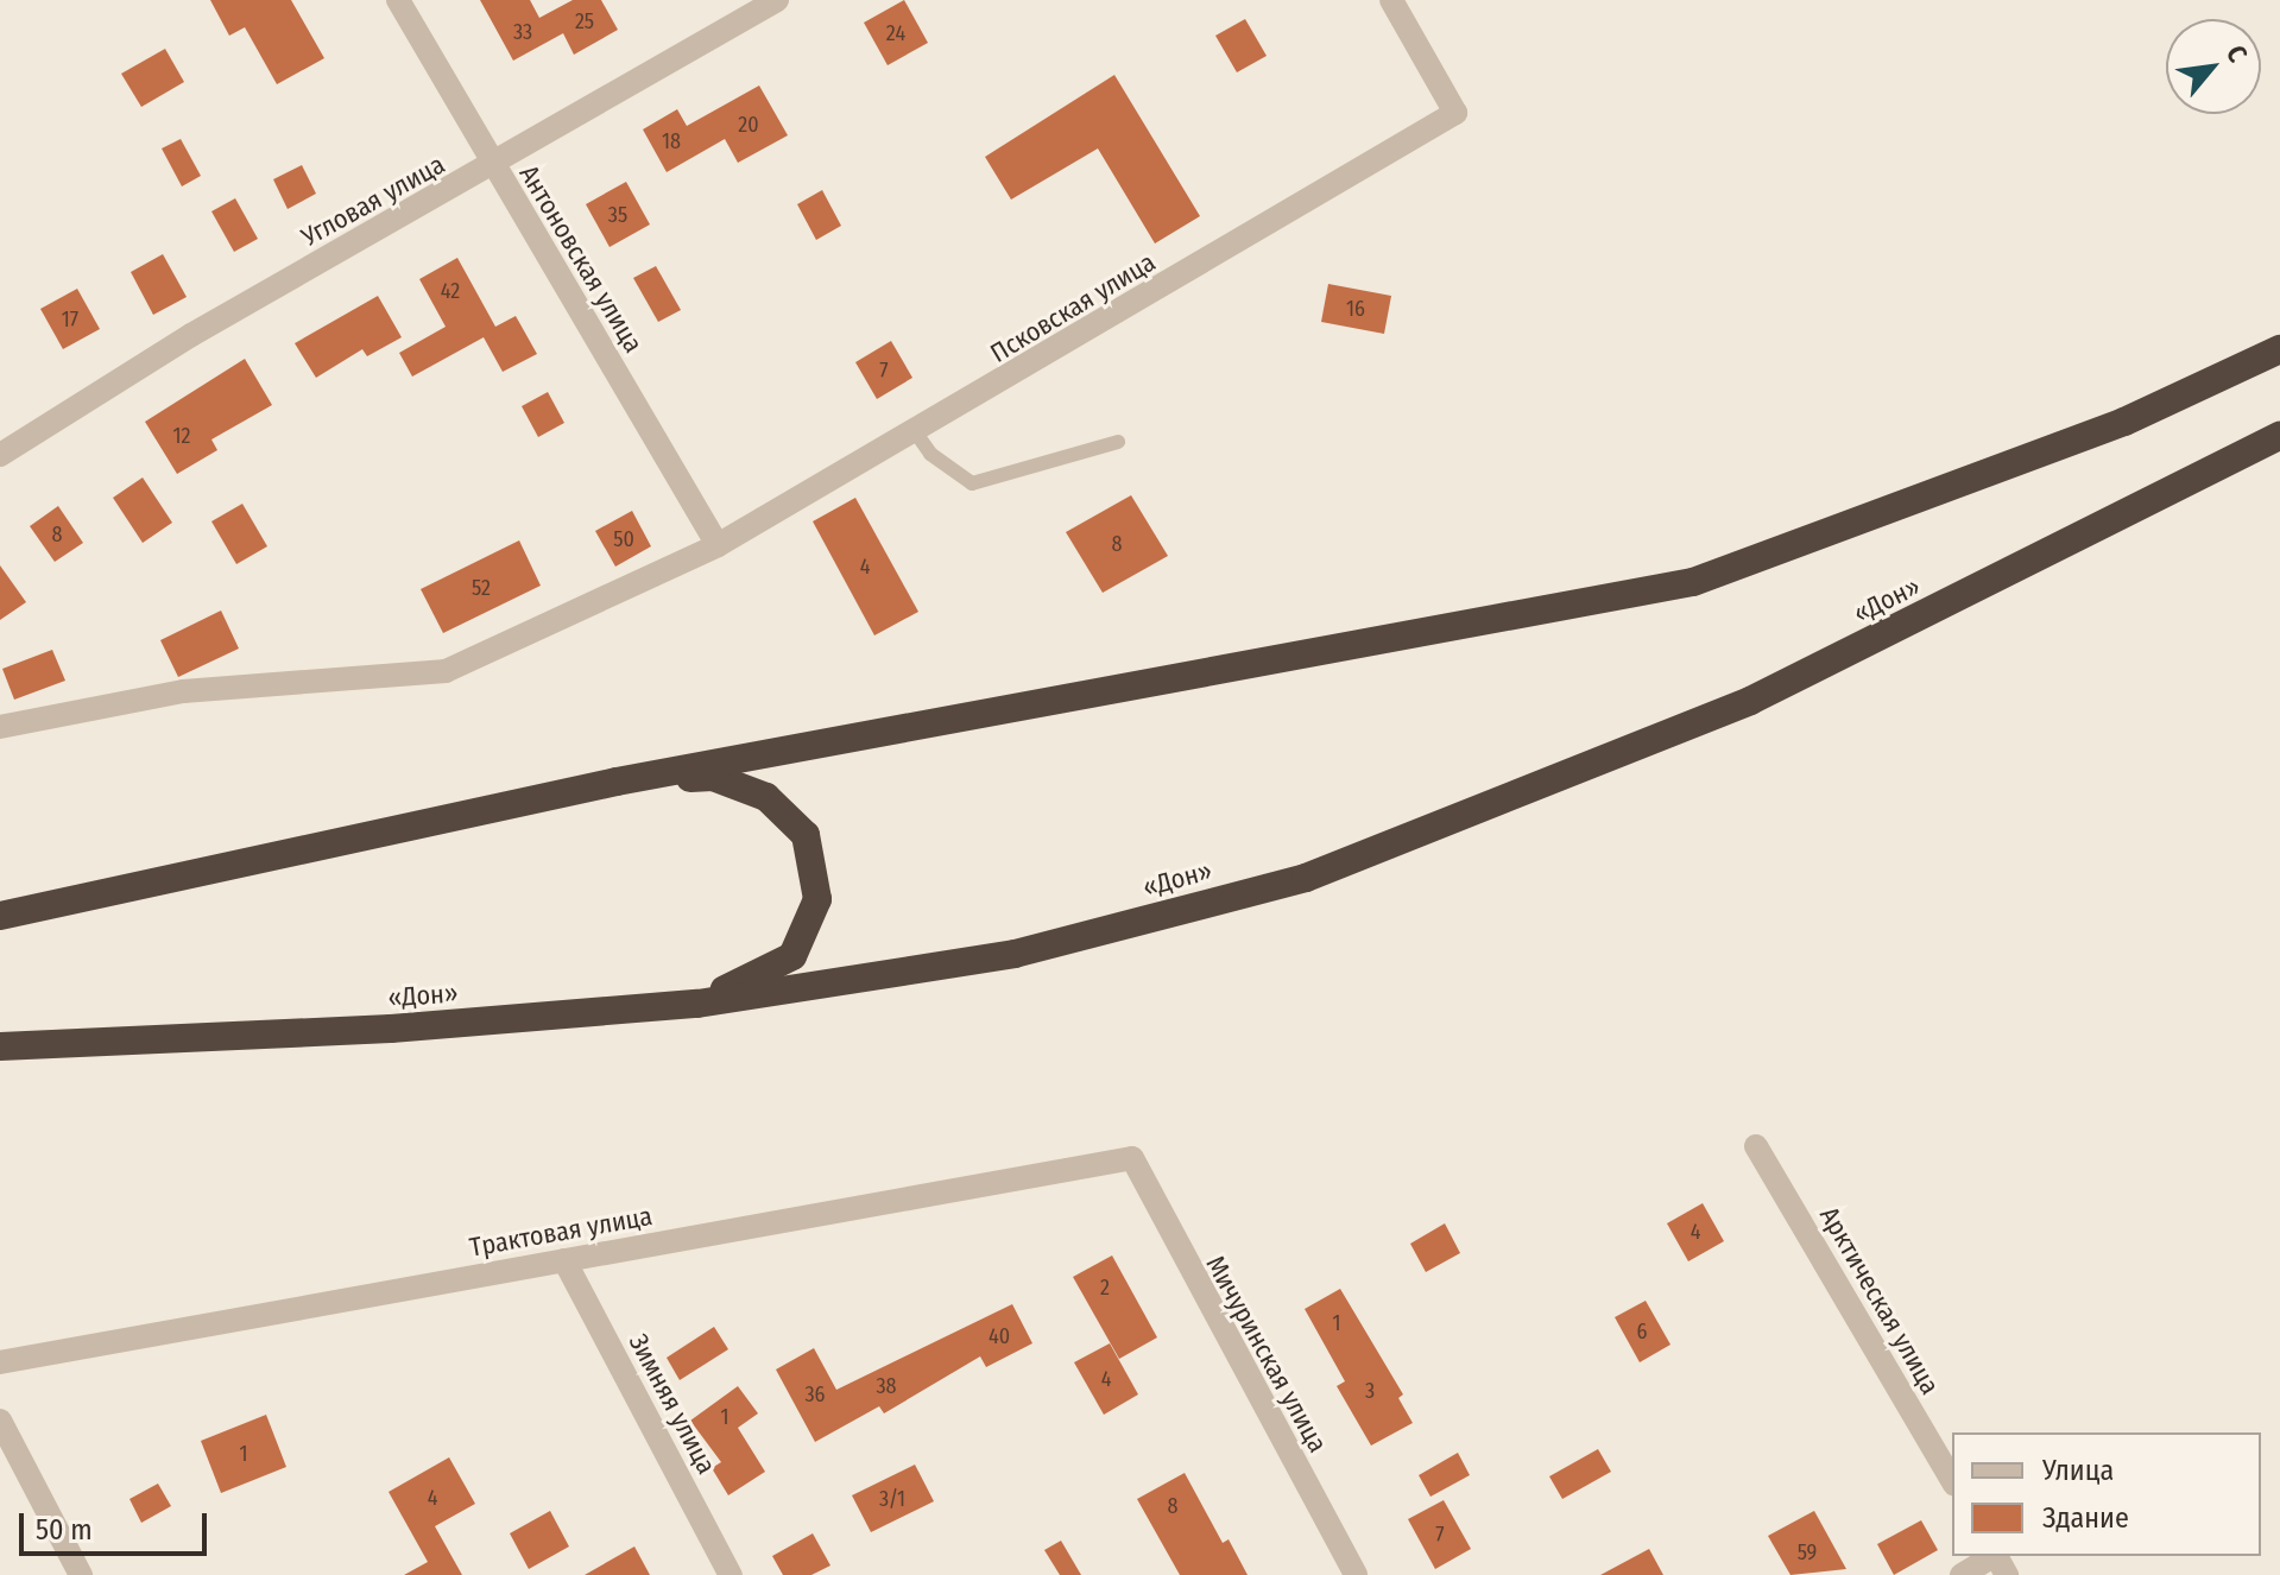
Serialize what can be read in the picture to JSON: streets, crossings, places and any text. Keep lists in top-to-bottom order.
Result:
{
  "streets": {
    "highway": ["«Дон»"],
    "street": [
      "Угловая улица",
      "Антоновская улица",
      "Псковская улица",
      "Трактовая улица",
      "Арктическая улица",
      "Мичуринская улица",
      "Зимняя улица"
    ]
  },
  "crossings": [
    ["Угловая улица", "Антоновская улица"],
    ["Антоновская улица", "Псковская улица"],
    ["Трактовая улица", "Мичуринская улица"],
    ["Трактовая улица", "Зимняя улица"]
  ],
  "house_numbers": [
    "25",
    "33",
    "24",
    "20",
    "18",
    "35",
    "42",
    "16",
    "17",
    "7",
    "12",
    "8",
    "50",
    "8",
    "4",
    "52",
    "4",
    "2",
    "1",
    "6",
    "40",
    "4",
    "38",
    "3",
    "36",
    "1",
    "1",
    "4",
    "3/1",
    "8",
    "7",
    "59"
  ],
  "legend": ["Улица", "Здание"],
  "scale_bar": "50 m",
  "north": "top right"
}
